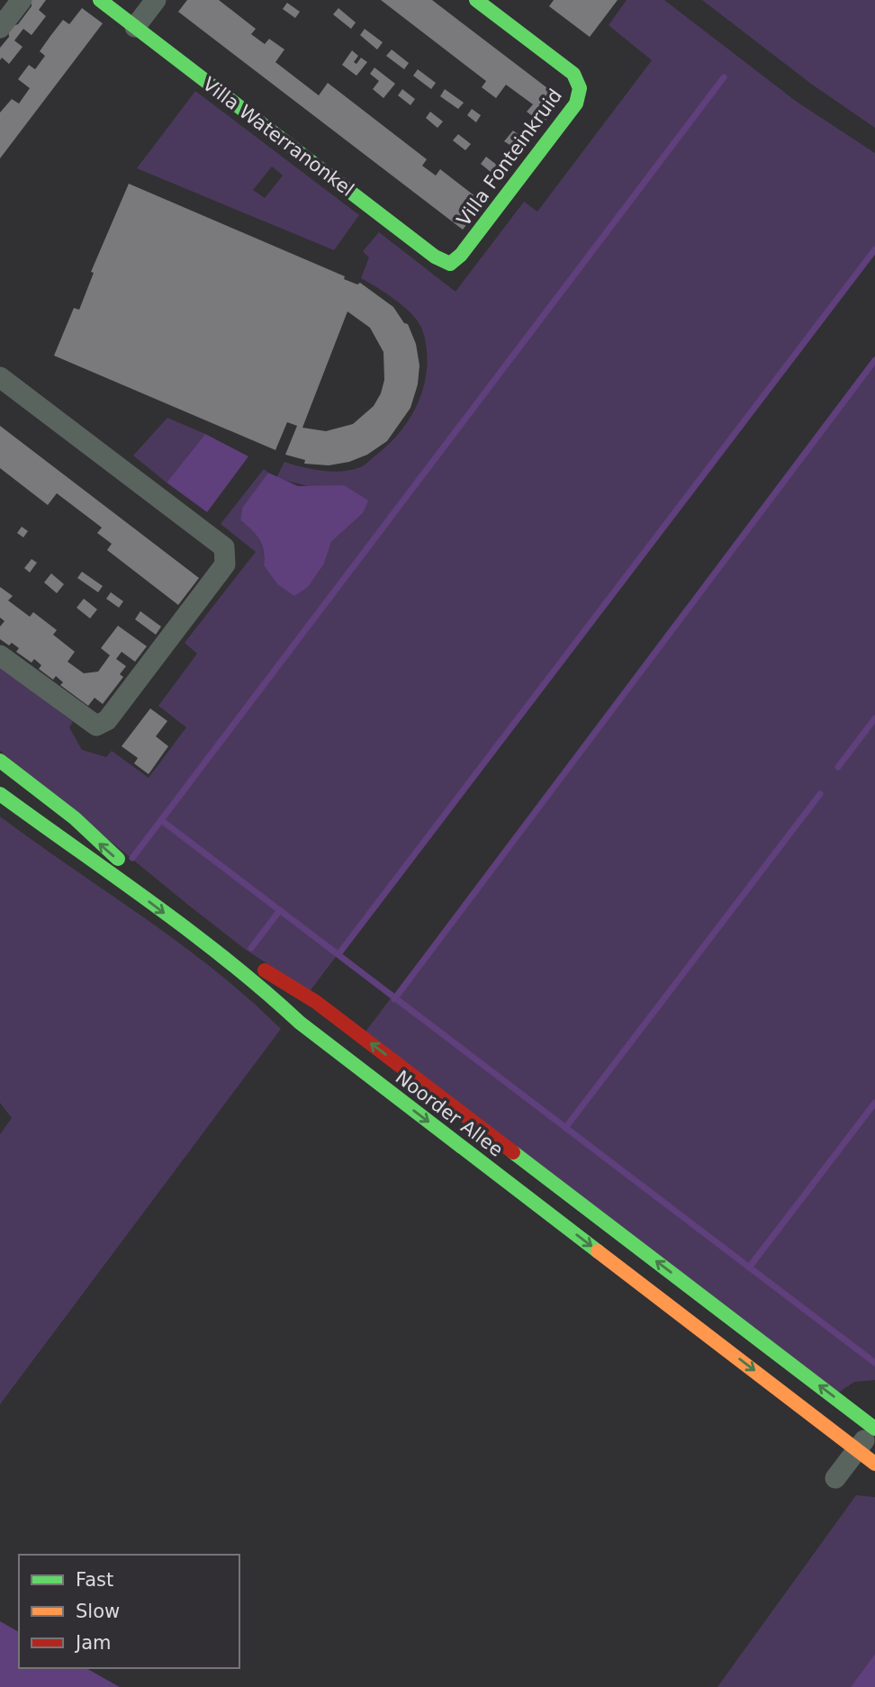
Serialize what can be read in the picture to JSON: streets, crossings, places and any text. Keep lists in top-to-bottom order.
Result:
{
  "streets": {
    "street": ["Villa Waterranonkel", "Villa Fonteinkruid", "Noorder Allee"]
  },
  "crossings": [
    ["Villa Waterranonkel", "Villa Fonteinkruid"]
  ],
  "legend": ["Fast", "Slow", "Jam"]
}
